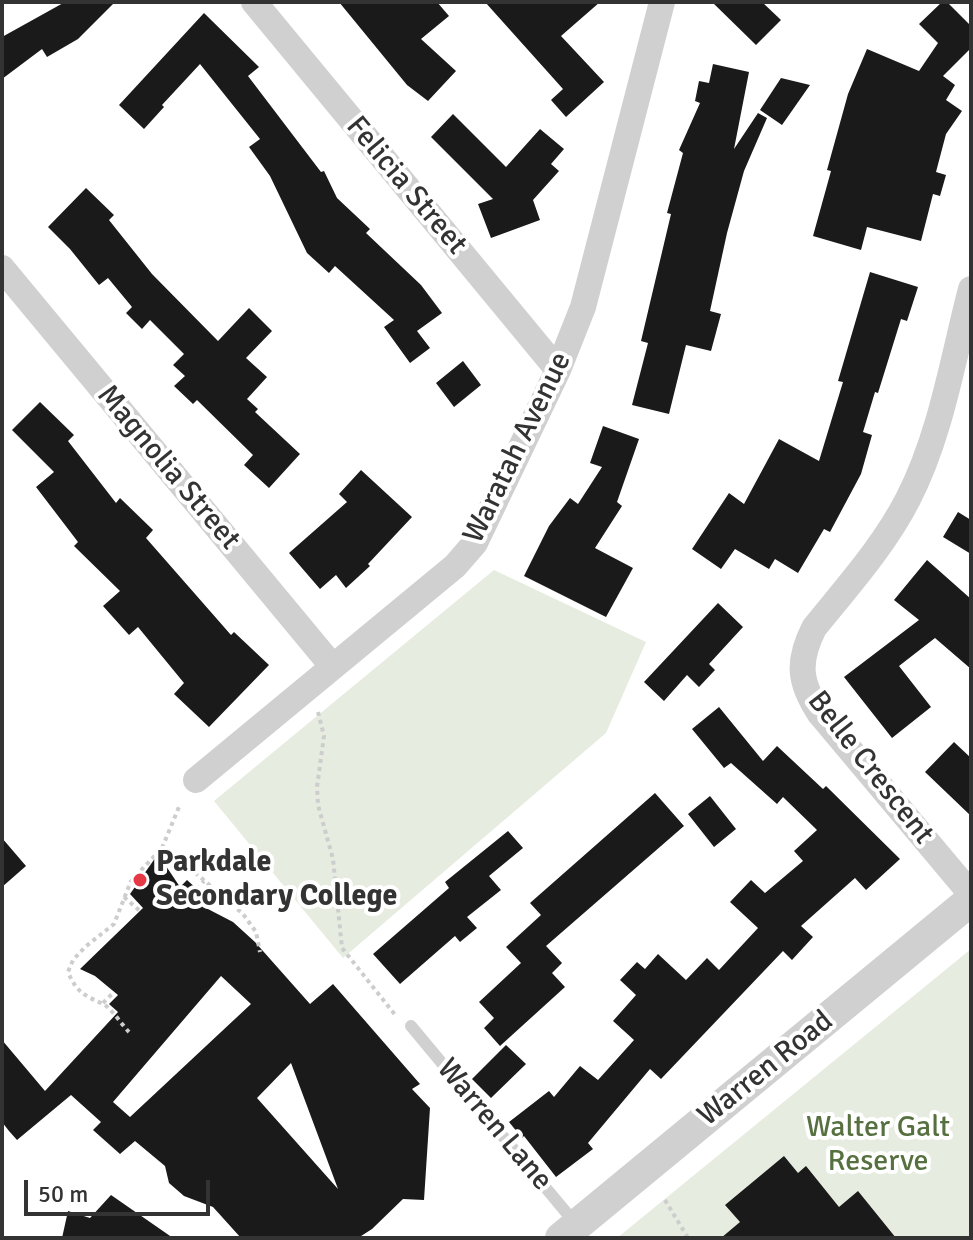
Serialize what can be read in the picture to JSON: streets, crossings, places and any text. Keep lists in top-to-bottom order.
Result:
{
  "streets": {
    "street": [
      "Felicia Street",
      "Waratah Avenue",
      "Magnolia Street",
      "Belle Crescent",
      "Warren Road"
    ],
    "lane": ["Warren Lane"]
  },
  "crossings": [
    ["Felicia Street", "Waratah Avenue"],
    ["Waratah Avenue", "Magnolia Street"],
    ["Belle Crescent", "Warren Road"],
    ["Warren Road", "Warren Lane"]
  ],
  "parks": ["Walter Galt Reserve"],
  "places": ["Parkdale Secondary College"],
  "scale_bar": "50 m"
}
